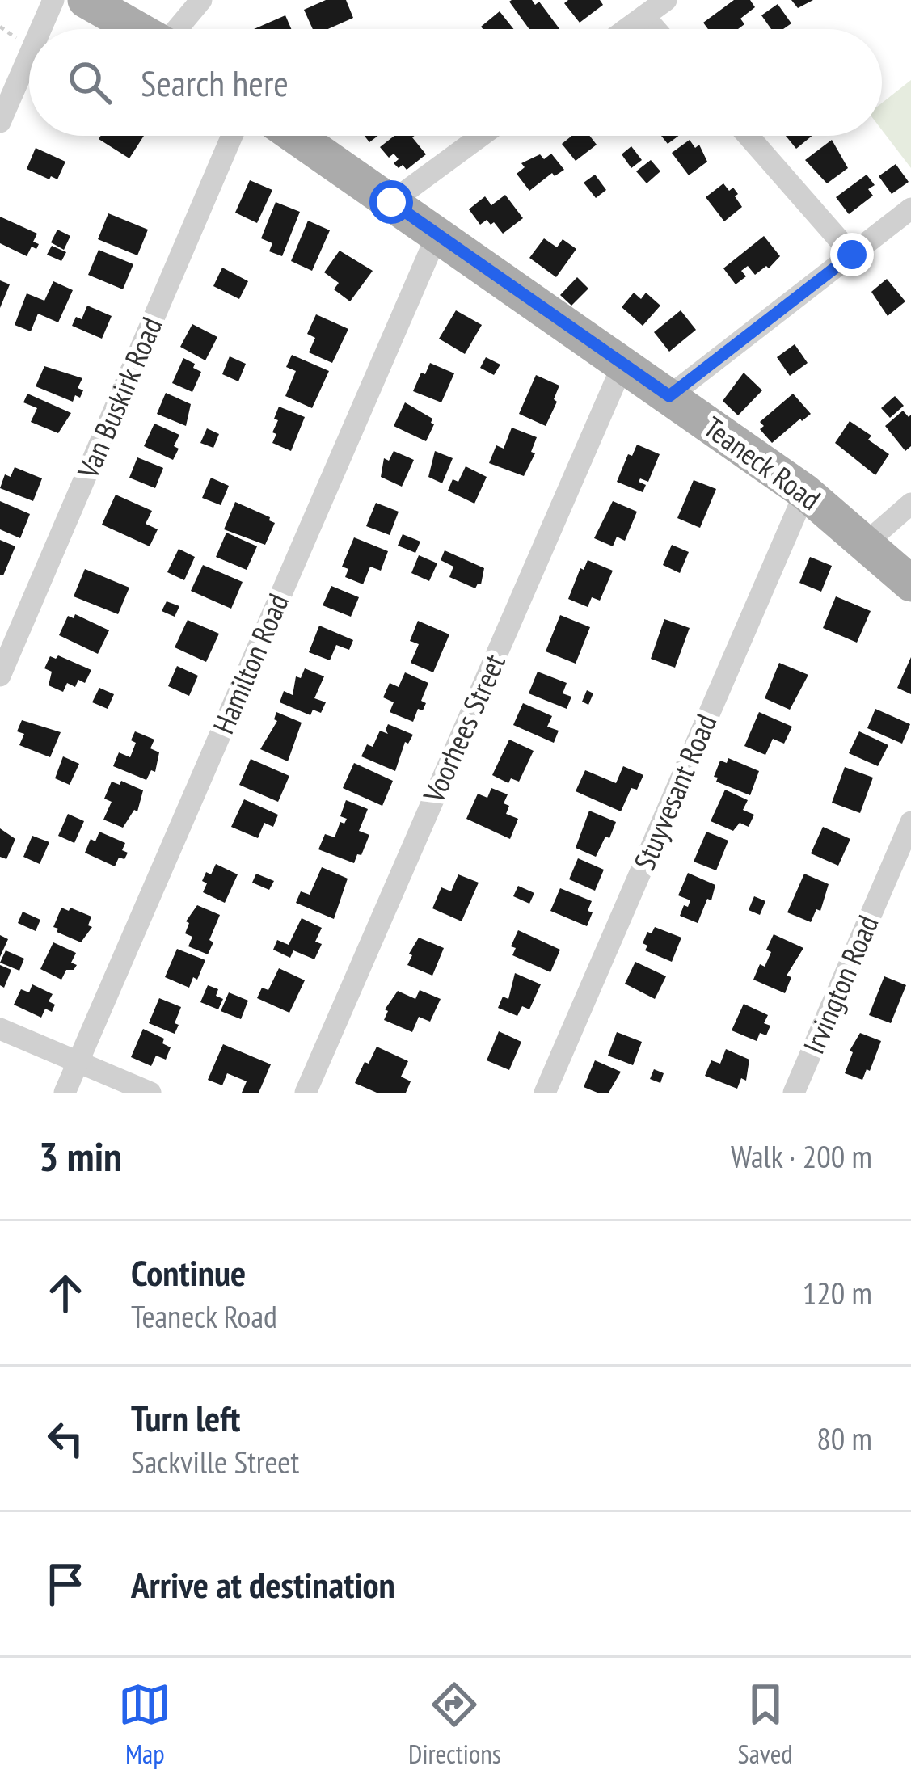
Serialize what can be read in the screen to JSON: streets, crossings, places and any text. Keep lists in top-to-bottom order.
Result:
{
  "streets": {
    "main road": ["Teaneck Road"],
    "street": [
      "Van Buskirk Road",
      "Hamilton Road",
      "Voorhees Street",
      "Stuyvesant Road",
      "Irvington Road"
    ]
  },
  "crossings": [
    ["Teaneck Road", "Hamilton Road"],
    ["Teaneck Road", "Voorhees Street"],
    ["Teaneck Road", "Stuyvesant Road"]
  ],
  "page": {
    "search": "Search here",
    "heading": ["3 min", "Walk · 200 m"],
    "list": [
      ["Continue", "Teaneck Road", "120 m"],
      ["Turn left", "Sackville Street", "80 m"],
      "Arrive at destination"
    ],
    "nav": ["Map", "Directions", "Saved"]
  }
}
